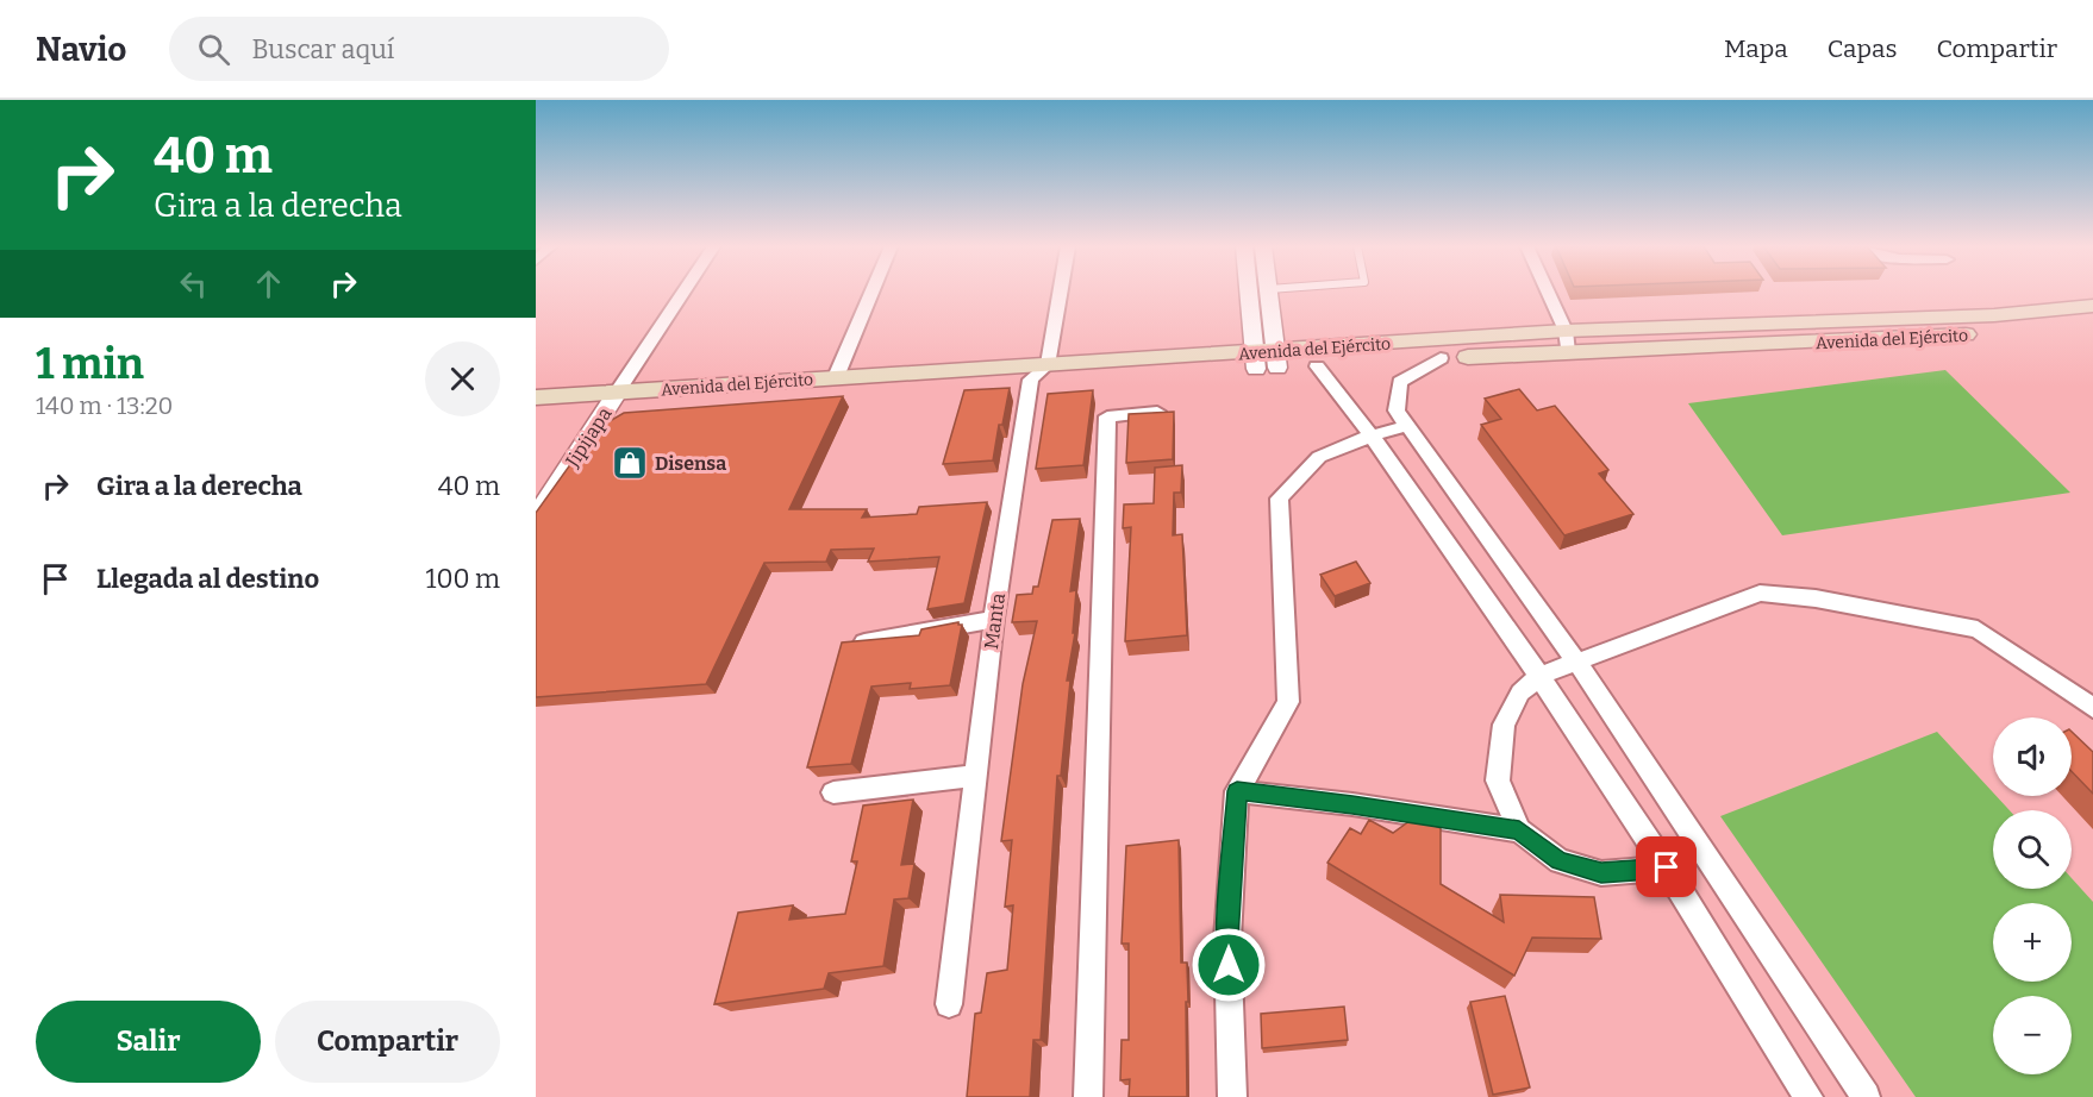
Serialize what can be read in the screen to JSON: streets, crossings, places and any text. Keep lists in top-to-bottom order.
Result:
{
  "streets": {
    "main road": ["Avenida del Ejército"],
    "street": ["Jipijapa", "Manta"]
  },
  "crossings": [
    ["Avenida del Ejército", "Jipijapa"],
    ["Avenida del Ejército", "Manta"]
  ],
  "places": {
    "shop": ["Disensa"]
  },
  "page": {
    "header": "Navio",
    "search": "Buscar aquí",
    "nav": ["Mapa", "Capas", "Compartir"],
    "turn": ["40 m", "Gira a la derecha"],
    "heading": ["1 min", "140 m · 13:20"],
    "list": [
      {
        "name": "Gira a la derecha",
        "value": "40 m"
      },
      {
        "name": "Llegada al destino",
        "value": "100 m"
      }
    ],
    "map_buttons": ["+", "−"],
    "buttons": ["Salir", "Compartir"]
  }
}
